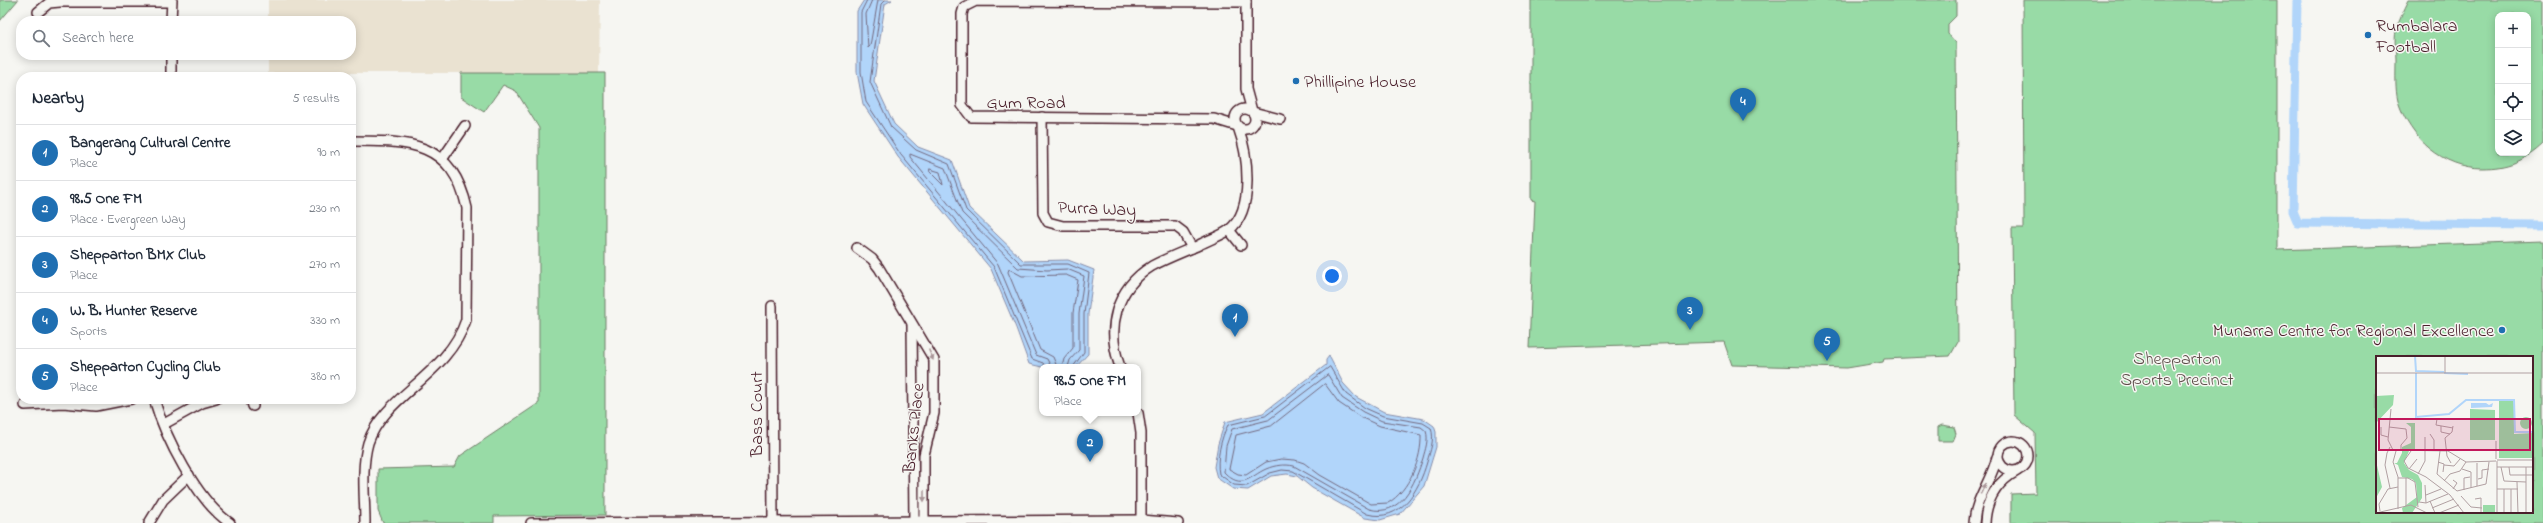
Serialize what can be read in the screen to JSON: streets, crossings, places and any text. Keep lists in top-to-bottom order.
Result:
{
  "streets": {
    "street": [
      "Gum Road",
      "Purra Way",
      "Bass Court",
      "Banks Place"
    ]
  },
  "crossings": [
    ["Gum Road", "Purra Way"]
  ],
  "parks": ["Shepparton Sports Precinct"],
  "places": ["Rumbalara Football", "Phillipine House", "Munarra Centre for Regional Excellence"],
  "page": {
    "map_buttons": ["+", "−"],
    "search": "Search here",
    "heading": ["Nearby", "5 results"],
    "pins": [
      "4",
      "3",
      "1",
      "5",
      "2"
    ],
    "list": [
      {
        "mark": "1",
        "name": "Bangerang Cultural Centre",
        "note": "Place",
        "value": "90 m"
      },
      {
        "mark": "2",
        "name": "98.5 One FM",
        "note": "Place · Evergreen Way",
        "value": "230 m"
      },
      {
        "mark": "3",
        "name": "Shepparton BMX Club",
        "note": "Place",
        "value": "270 m"
      },
      {
        "mark": "4",
        "name": "W. B. Hunter Reserve",
        "note": "Sports",
        "value": "330 m"
      },
      {
        "mark": "5",
        "name": "Shepparton Cycling Club",
        "note": "Place",
        "value": "380 m"
      }
    ],
    "popup": ["98.5 One FM", "Place"]
  }
}
